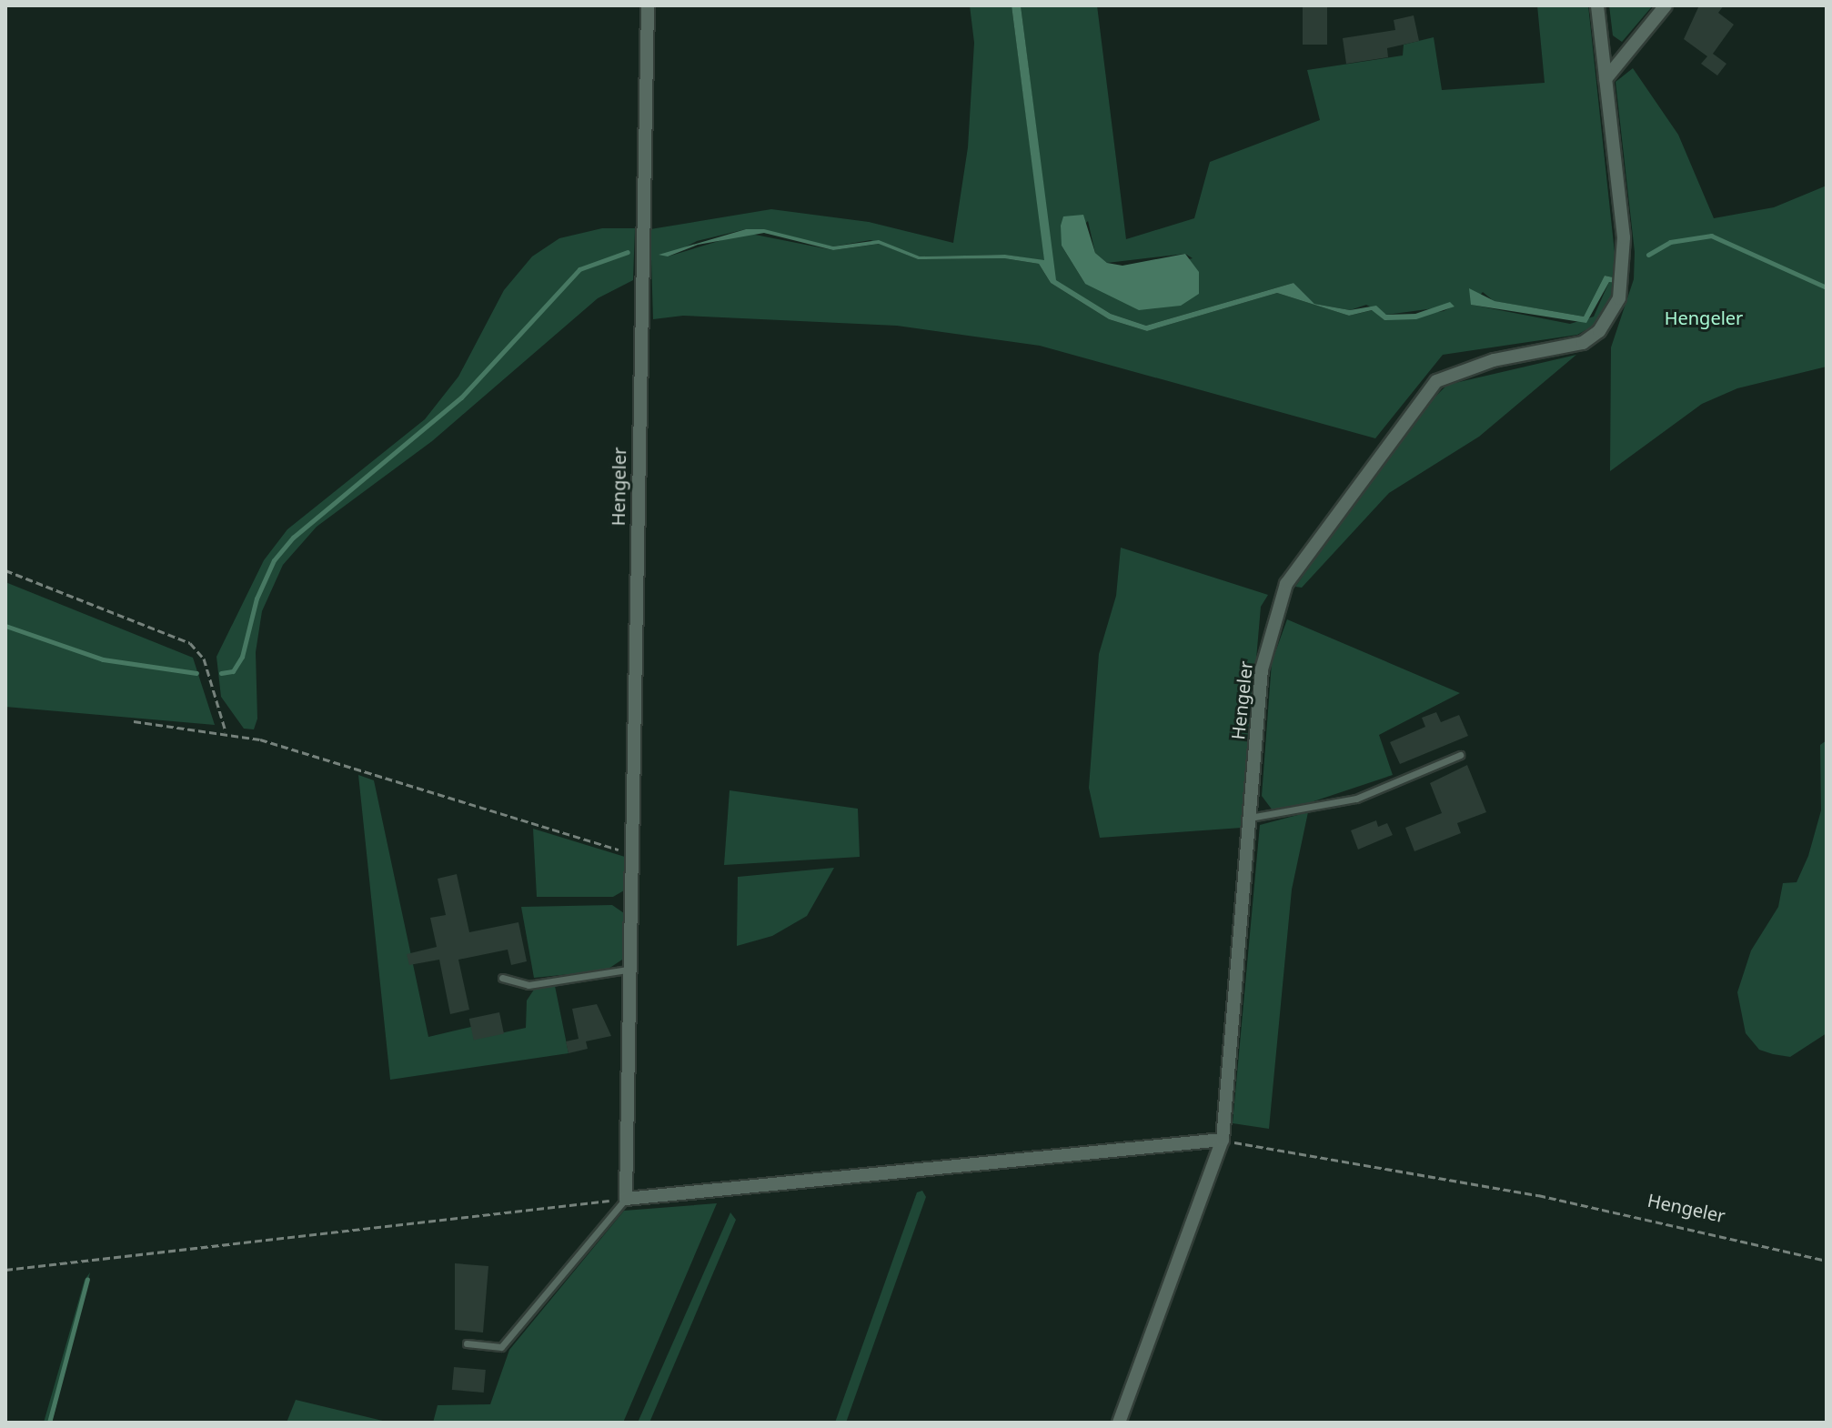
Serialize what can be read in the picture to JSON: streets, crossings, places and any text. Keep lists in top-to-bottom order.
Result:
{
  "streets": {
    "street": ["Hengeler"]
  },
  "parks": ["Hengeler"]
}
